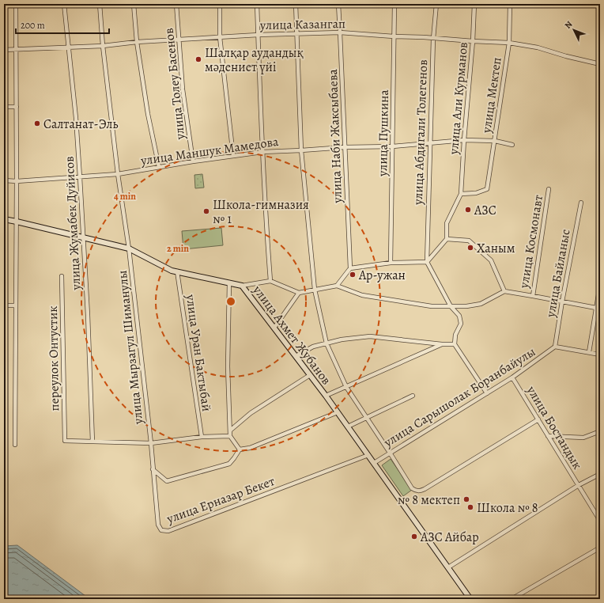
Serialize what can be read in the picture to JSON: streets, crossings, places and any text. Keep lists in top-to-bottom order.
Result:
{
  "streets": {
    "main road": ["улица Ахмет Жубанов"],
    "street": [
      "улица Казангап",
      "улица Толеу Басенов",
      "улица Мектеп",
      "улица Али Курманов",
      "улица Абдигали Толегенов",
      "улица Пушкина",
      "улица Наби Жаксыбаева",
      "улица Маншук Мамедова",
      "улица Жумабек Дуйисов",
      "улица Космонавт",
      "улица Байланыс",
      "улица Мырзагул Шиманулы",
      "улица Уран Бактыбай",
      "переулок Онтустик",
      "улица Сарышолак Боранбайулы",
      "улица Бостандык",
      "улица Ерназар Бекет"
    ]
  },
  "crossings": [
    ["улица Казангап", "улица Толеу Басенов"],
    ["улица Казангап", "улица Мектеп"],
    ["улица Казангап", "улица Али Курманов"],
    ["улица Казангап", "улица Абдигали Толегенов"],
    ["улица Казангап", "улица Пушкина"],
    ["улица Казангап", "улица Наби Жаксыбаева"],
    ["улица Казангап", "улица Жумабек Дуйисов"],
    ["улица Казангап", "улица Мырзагул Шиманулы"],
    ["улица Толеу Басенов", "улица Маншук Мамедова"],
    ["улица Мектеп", "улица Али Курманов"],
    ["улица Мектеп", "улица Маншук Мамедова"],
    ["улица Али Курманов", "улица Маншук Мамедова"],
    ["улица Абдигали Толегенов", "улица Маншук Мамедова"],
    ["улица Пушкина", "улица Маншук Мамедова"],
    ["улица Наби Жаксыбаева", "улица Маншук Мамедова"],
    ["улица Маншук Мамедова", "улица Жумабек Дуйисов"],
    ["улица Маншук Мамедова", "улица Мырзагул Шиманулы"],
    ["улица Жумабек Дуйисов", "улица Ахмет Жубанов"],
    ["улица Жумабек Дуйисов", "переулок Онтустик"],
    ["улица Байланыс", "улица Сарышолак Боранбайулы"],
    ["улица Ахмет Жубанов", "улица Мырзагул Шиманулы"],
    ["улица Ахмет Жубанов", "улица Уран Бактыбай"],
    ["улица Ахмет Жубанов", "улица Сарышолак Боранбайулы"],
    ["улица Ахмет Жубанов", "улица Ерназар Бекет"],
    ["улица Мырзагул Шиманулы", "улица Ерназар Бекет"],
    ["улица Сарышолак Боранбайулы", "улица Бостандык"]
  ],
  "places": [
    "Шалқар аудандық мәдениет үйі",
    "Салтанат-Эль",
    "АЗС",
    "Школа-гимназия № 1",
    "Ханым",
    "Ар-ужан",
    "№ 8 мектеп",
    "Школа № 8",
    "АЗС Айбар"
  ],
  "scale_bar": "200 m",
  "north": "top left",
  "rings": ["4 min", "2 min"]
}
